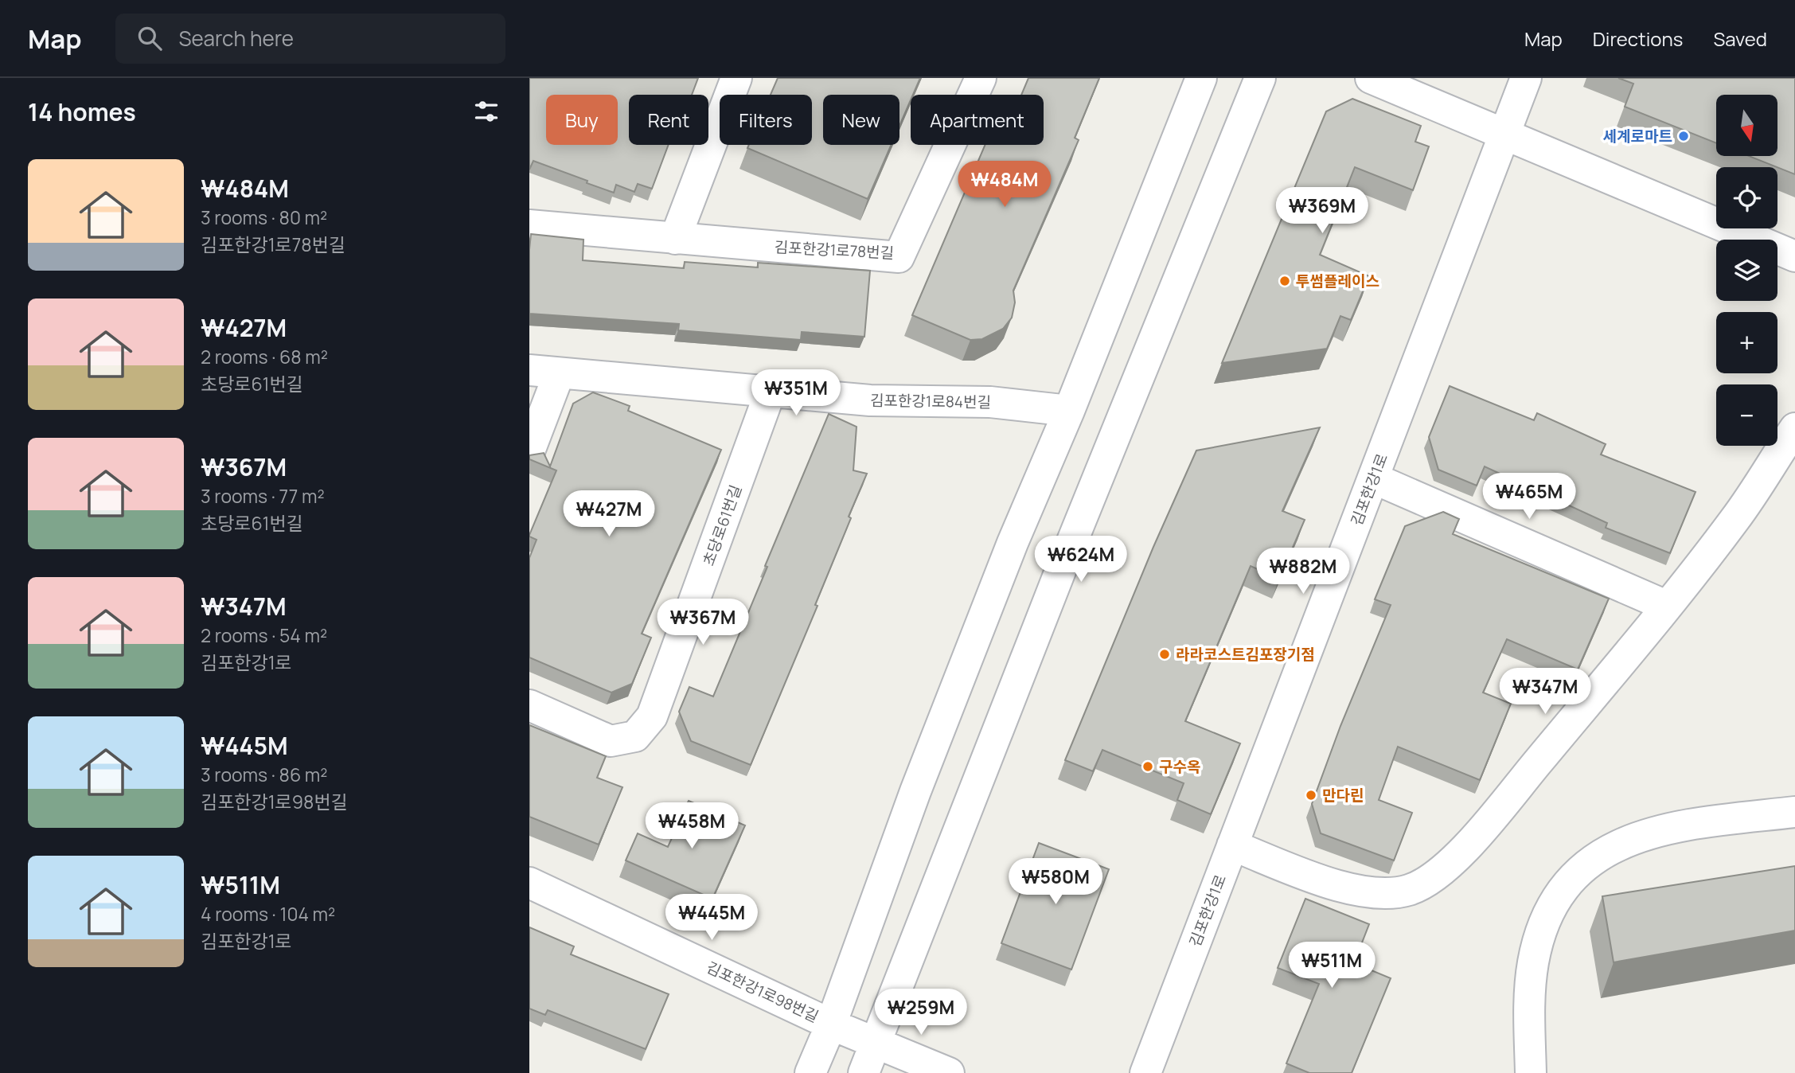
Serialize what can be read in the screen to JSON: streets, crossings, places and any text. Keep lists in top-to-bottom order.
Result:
{
  "streets": {
    "street": [
      "김포한강1로78번길",
      "김포한강1로84번길",
      "김포한강1로",
      "초당로61번길",
      "김포한강1로98번길"
    ]
  },
  "crossings": [
    ["김포한강1로84번길", "초당로61번길"]
  ],
  "places": [
    "세계로마트",
    "투썸플레이스",
    "라라코스트김포장기점",
    "구수옥",
    "만다린"
  ],
  "north": "bottom",
  "page": {
    "header": "Map",
    "search": "Search here",
    "nav": ["Map", "Directions", "Saved"],
    "heading": "14 homes",
    "map_buttons": ["+", "−"],
    "chip": [
      "Buy",
      "Rent",
      "Filters",
      "New",
      "Apartment"
    ],
    "list": [
      {
        "name": "₩484M",
        "note": "3 rooms · 80 m² · 김포한강1로78번길"
      },
      {
        "name": "₩427M",
        "note": "2 rooms · 68 m² · 초당로61번길"
      },
      {
        "name": "₩367M",
        "note": "3 rooms · 77 m² · 초당로61번길"
      },
      {
        "name": "₩347M",
        "note": "2 rooms · 54 m² · 김포한강1로"
      },
      {
        "name": "₩445M",
        "note": "3 rooms · 86 m² · 김포한강1로98번길"
      },
      {
        "name": "₩511M",
        "note": "4 rooms · 104 m² · 김포한강1로"
      }
    ],
    "price": [
      "₩484M",
      "₩369M",
      "₩351M",
      "₩465M",
      "₩427M",
      "₩624M",
      "₩882M",
      "₩367M",
      "₩347M",
      "₩458M",
      "₩580M",
      "₩445M",
      "₩511M",
      "₩259M"
    ]
  }
}
